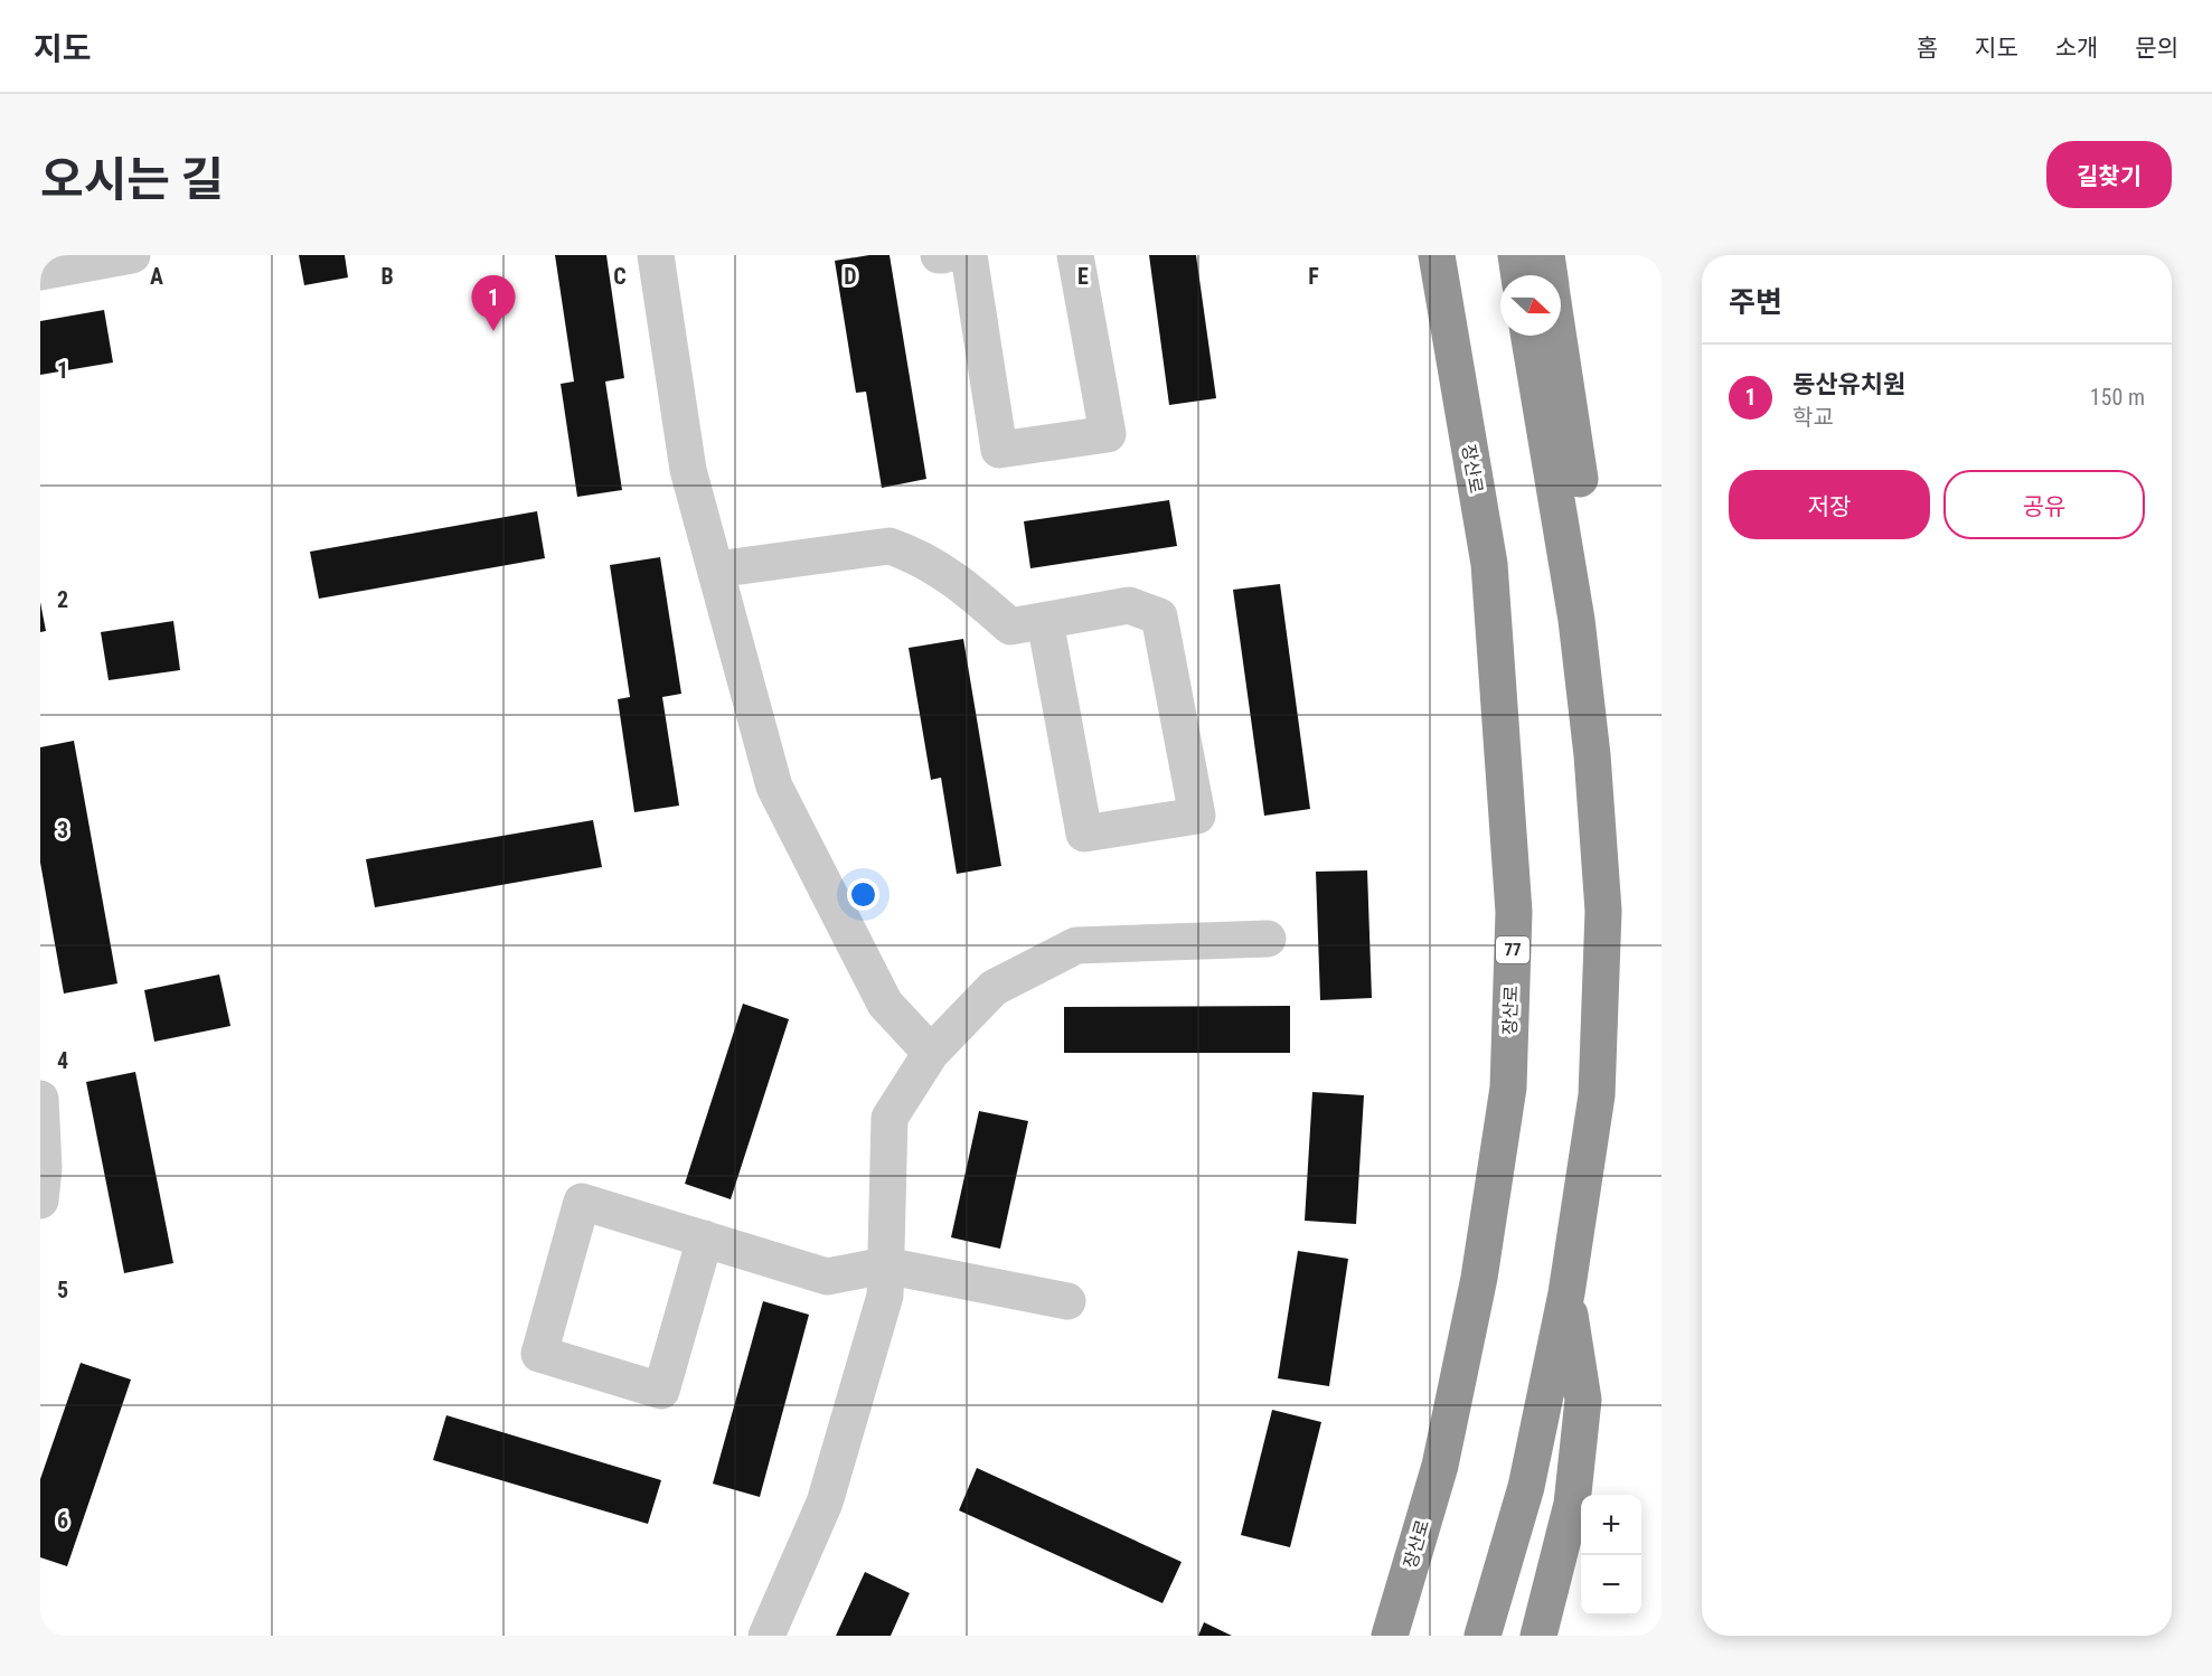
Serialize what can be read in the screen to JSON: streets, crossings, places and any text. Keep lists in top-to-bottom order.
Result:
{
  "streets": {
    "highway": ["장산로", "77"]
  },
  "north": "right",
  "page": {
    "header": "지도",
    "nav": [
      "홈",
      "지도",
      "소개",
      "문의"
    ],
    "title": "오시는 길",
    "buttons": [
      "길찾기",
      ["저장", "공유"]
    ],
    "heading": "주변",
    "pins": "1",
    "list": [
      {
        "mark": "1",
        "name": "동산유치원",
        "note": "학교",
        "value": "150 m"
      }
    ],
    "map_buttons": ["+", "−"]
  },
  "grid": {
    "columns": [
      "A",
      "B",
      "C",
      "D",
      "E",
      "F"
    ],
    "rows": [
      "1",
      "2",
      "3",
      "4",
      "5",
      "6"
    ]
  }
}
